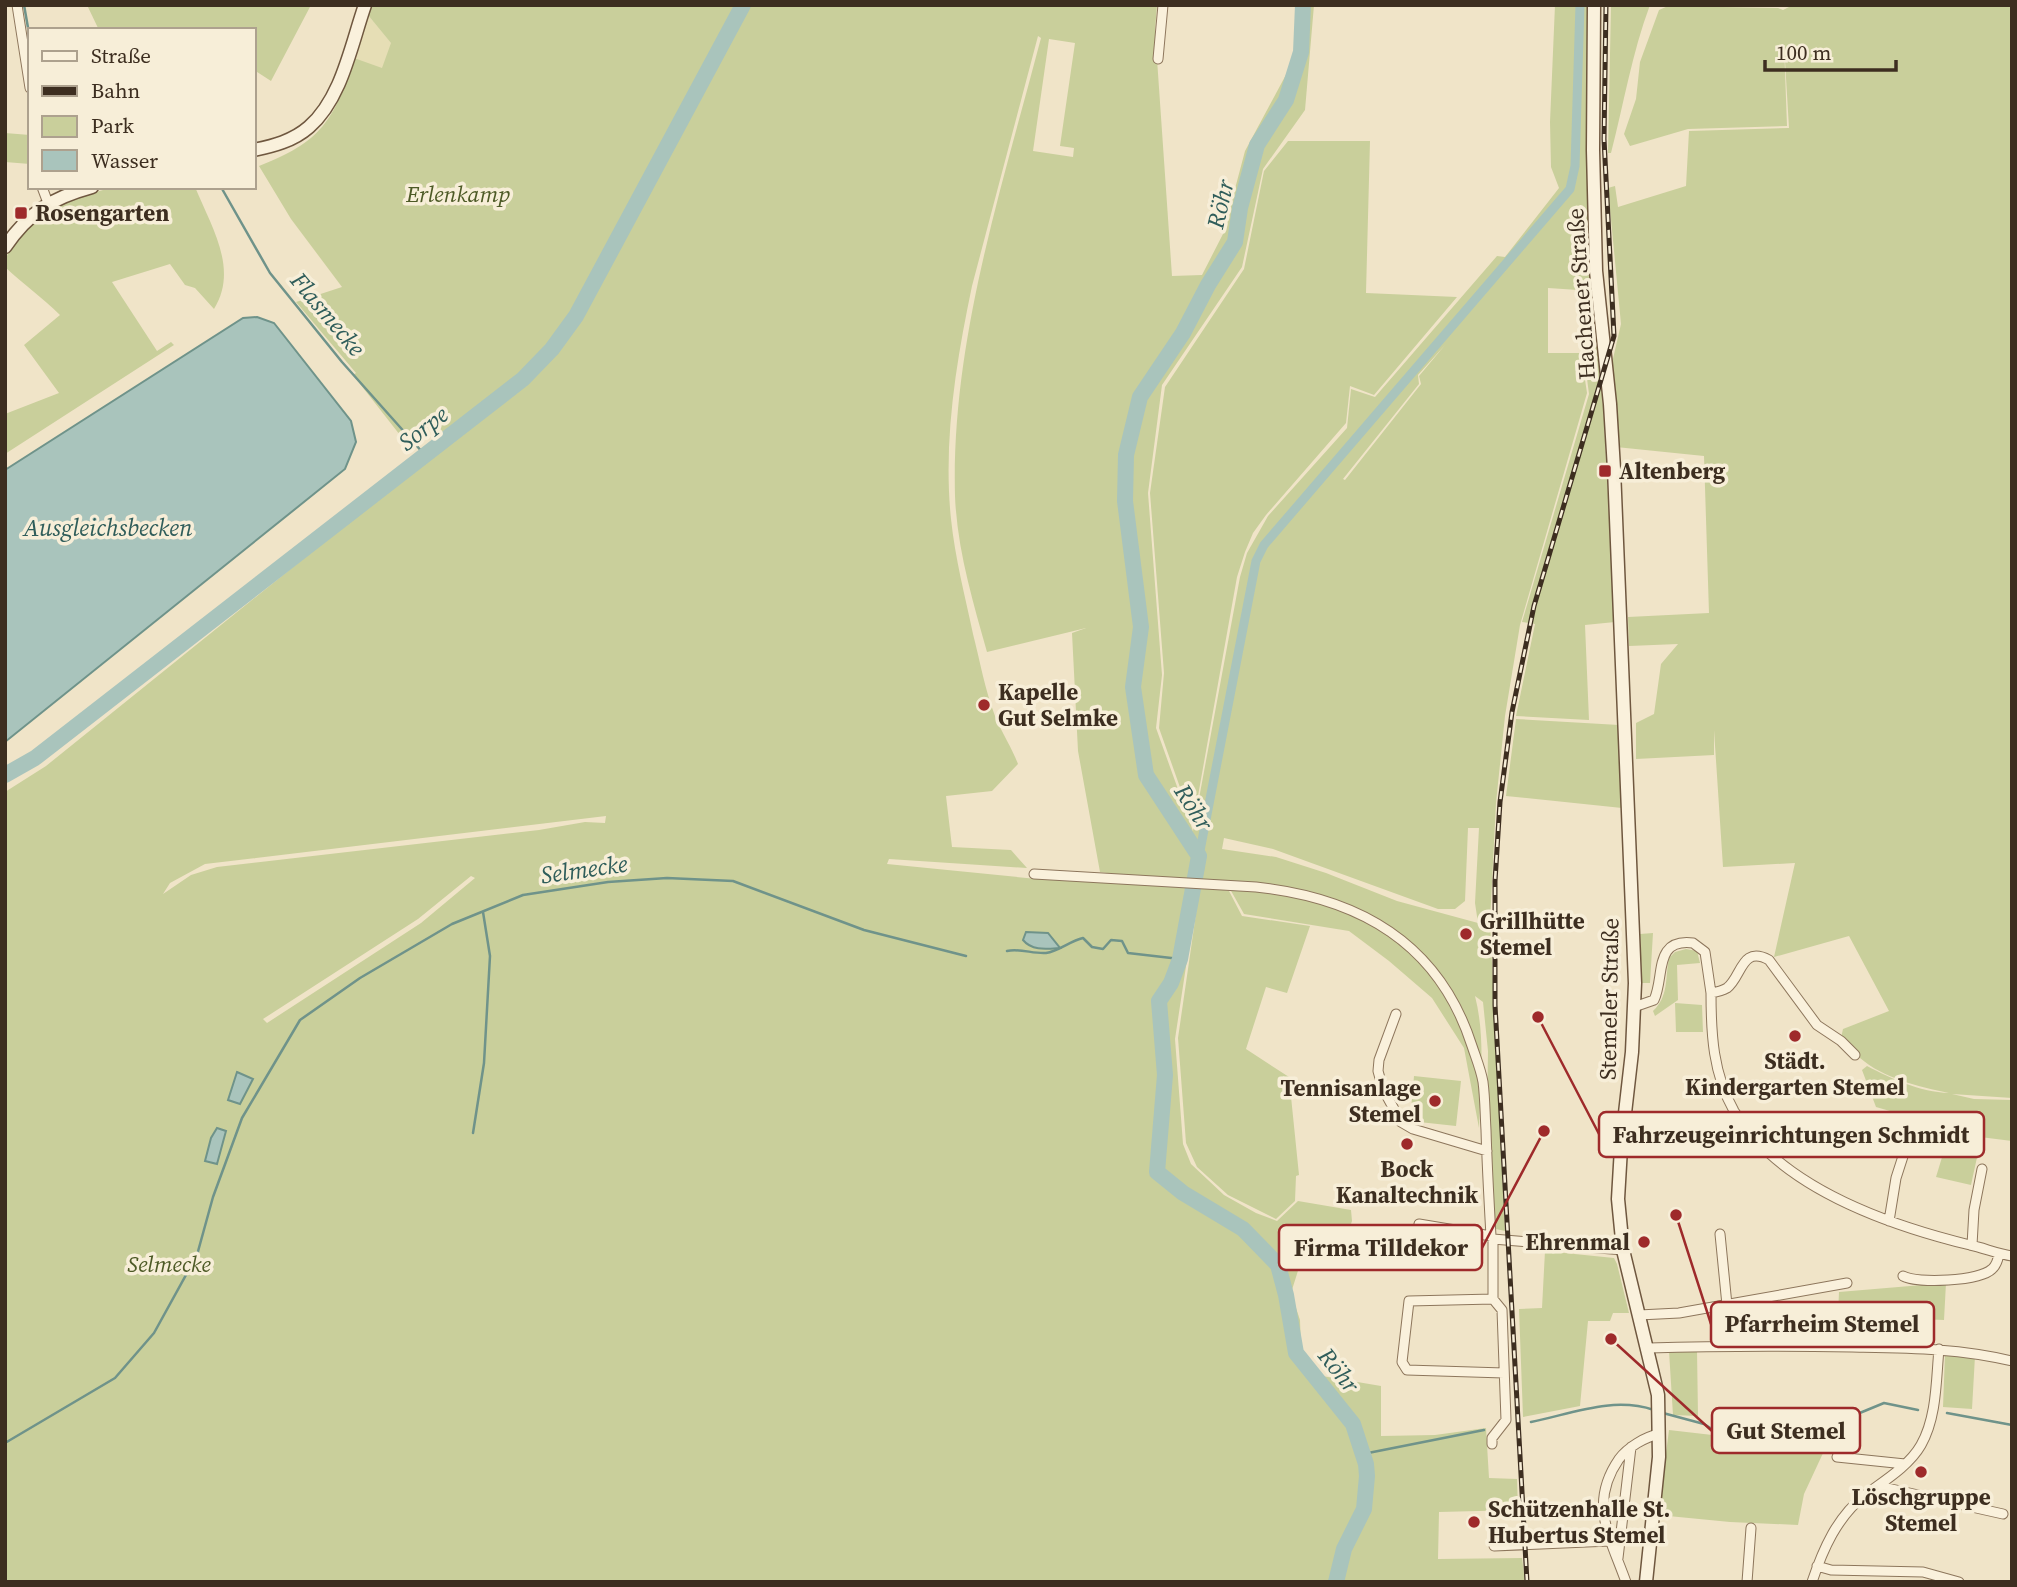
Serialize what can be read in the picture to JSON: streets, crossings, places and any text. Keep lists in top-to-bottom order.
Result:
{
  "streets": {
    "main road": ["Hachener Straße", "Stemeler Straße"]
  },
  "crossings": [
    ["Hachener Straße", "Stemeler Straße"]
  ],
  "water": [
    "Röhr",
    "Flasmecke",
    "Sorpe",
    "Ausgleichsbecken",
    "Selmecke"
  ],
  "parks": ["Erlenkamp", "Selmecke"],
  "places": {
    "transit": ["Rosengarten", "Altenberg"],
    "other": [
      "Kapelle Gut Selmke",
      "Grillhütte Stemel",
      "Fahrzeugeinrichtungen Schmidt",
      "Städt. Kindergarten Stemel",
      "Tennisanlage Stemel",
      "Firma Tilldekor",
      "Bock Kanaltechnik",
      "Pfarrheim Stemel",
      "Ehrenmal",
      "Gut Stemel",
      "Löschgruppe Stemel",
      "Schützenhalle St. Hubertus Stemel"
    ]
  },
  "legend": [
    "Straße",
    "Bahn",
    "Park",
    "Wasser"
  ],
  "scale_bar": "100 m"
}
